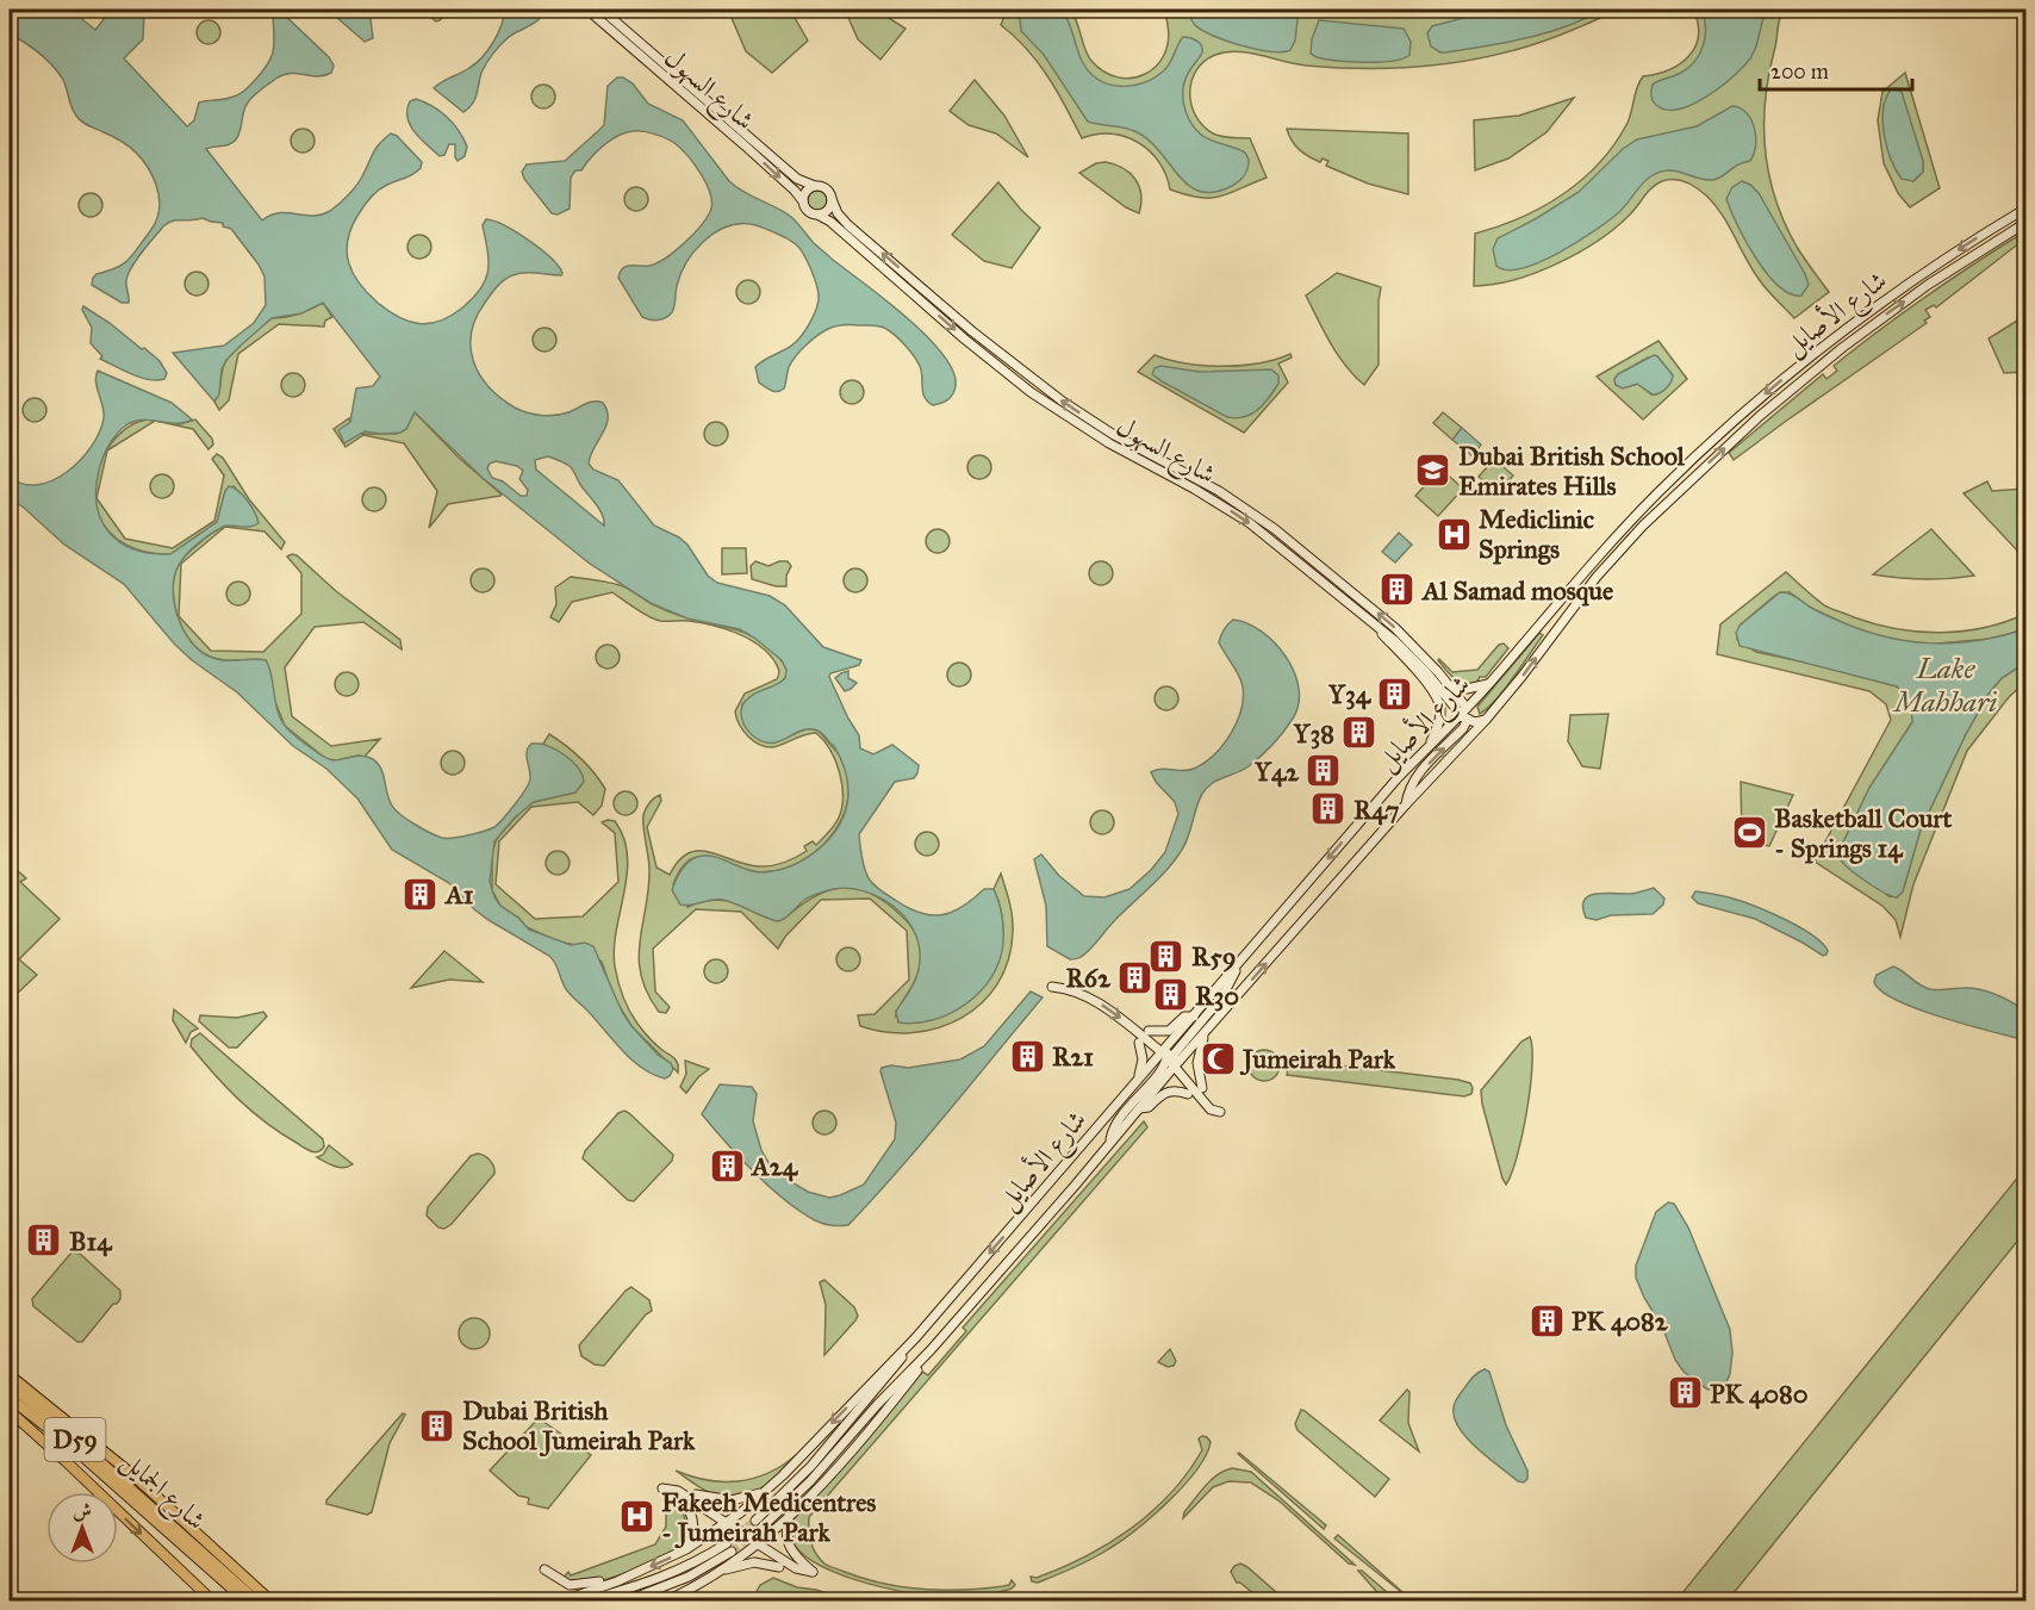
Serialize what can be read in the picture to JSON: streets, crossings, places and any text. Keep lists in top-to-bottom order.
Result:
{
  "streets": {
    "main road": [
      "شارع السهول",
      "شارع الأصايل",
      "D59",
      "شارع الجمايل"
    ]
  },
  "crossings": [
    ["شارع السهول", "شارع الأصايل"]
  ],
  "water": ["Lake Mahhari"],
  "places": {
    "school or university": ["Dubai British School Emirates Hills"],
    "hospital": ["Mediclinic Springs", "Fakeeh Medicentres - Jumeirah Park"],
    "building": [
      "Al Samad mosque",
      "Y34",
      "Y38",
      "Y42",
      "R47",
      "A1",
      "R59",
      "R62",
      "R30",
      "R21",
      "A24",
      "B14",
      "PK 4082",
      "PK 4080",
      "Dubai British School Jumeirah Park"
    ],
    "sports": ["Basketball Court - Springs 14"],
    "mosque": ["Jumeirah Park"]
  },
  "scale_bar": "200 m",
  "north": "top"
}
